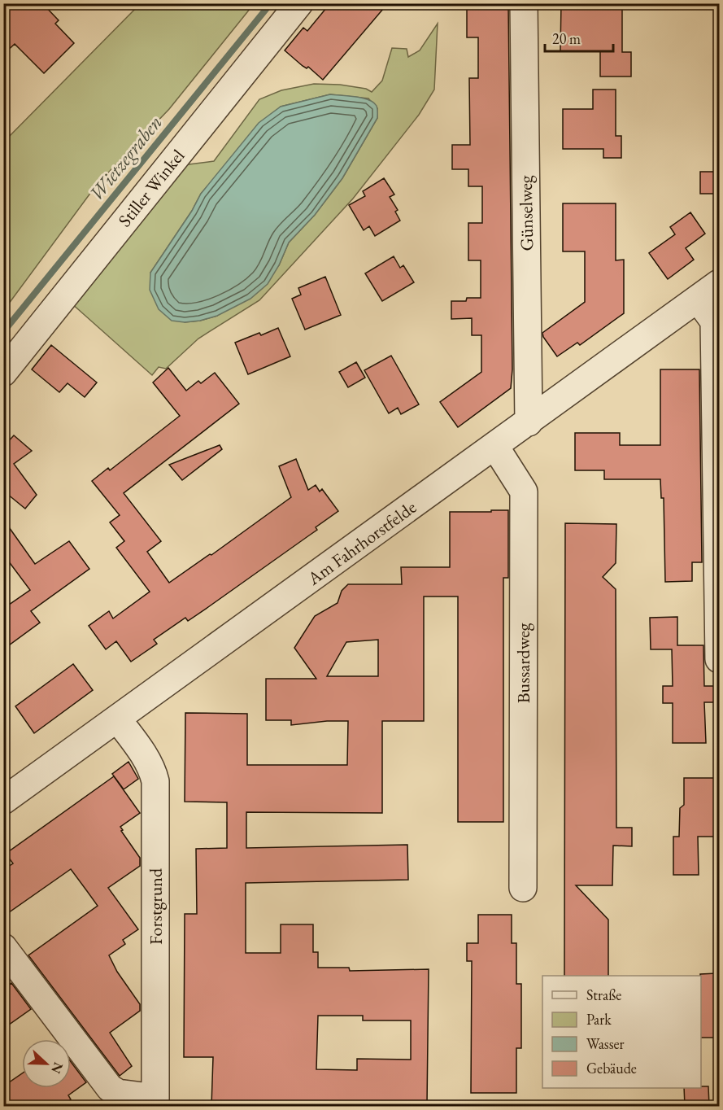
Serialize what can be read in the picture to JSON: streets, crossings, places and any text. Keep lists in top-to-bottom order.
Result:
{
  "streets": {
    "street": [
      "Stiller Winkel",
      "Günselweg",
      "Am Fahrhorstfelde",
      "Bussardweg",
      "Forstgrund"
    ]
  },
  "crossings": [
    ["Günselweg", "Am Fahrhorstfelde"],
    ["Am Fahrhorstfelde", "Bussardweg"],
    ["Am Fahrhorstfelde", "Forstgrund"]
  ],
  "water": ["Wietzegraben"],
  "legend": [
    "Straße",
    "Park",
    "Wasser",
    "Gebäude"
  ],
  "scale_bar": "20 m",
  "north": "right"
}
